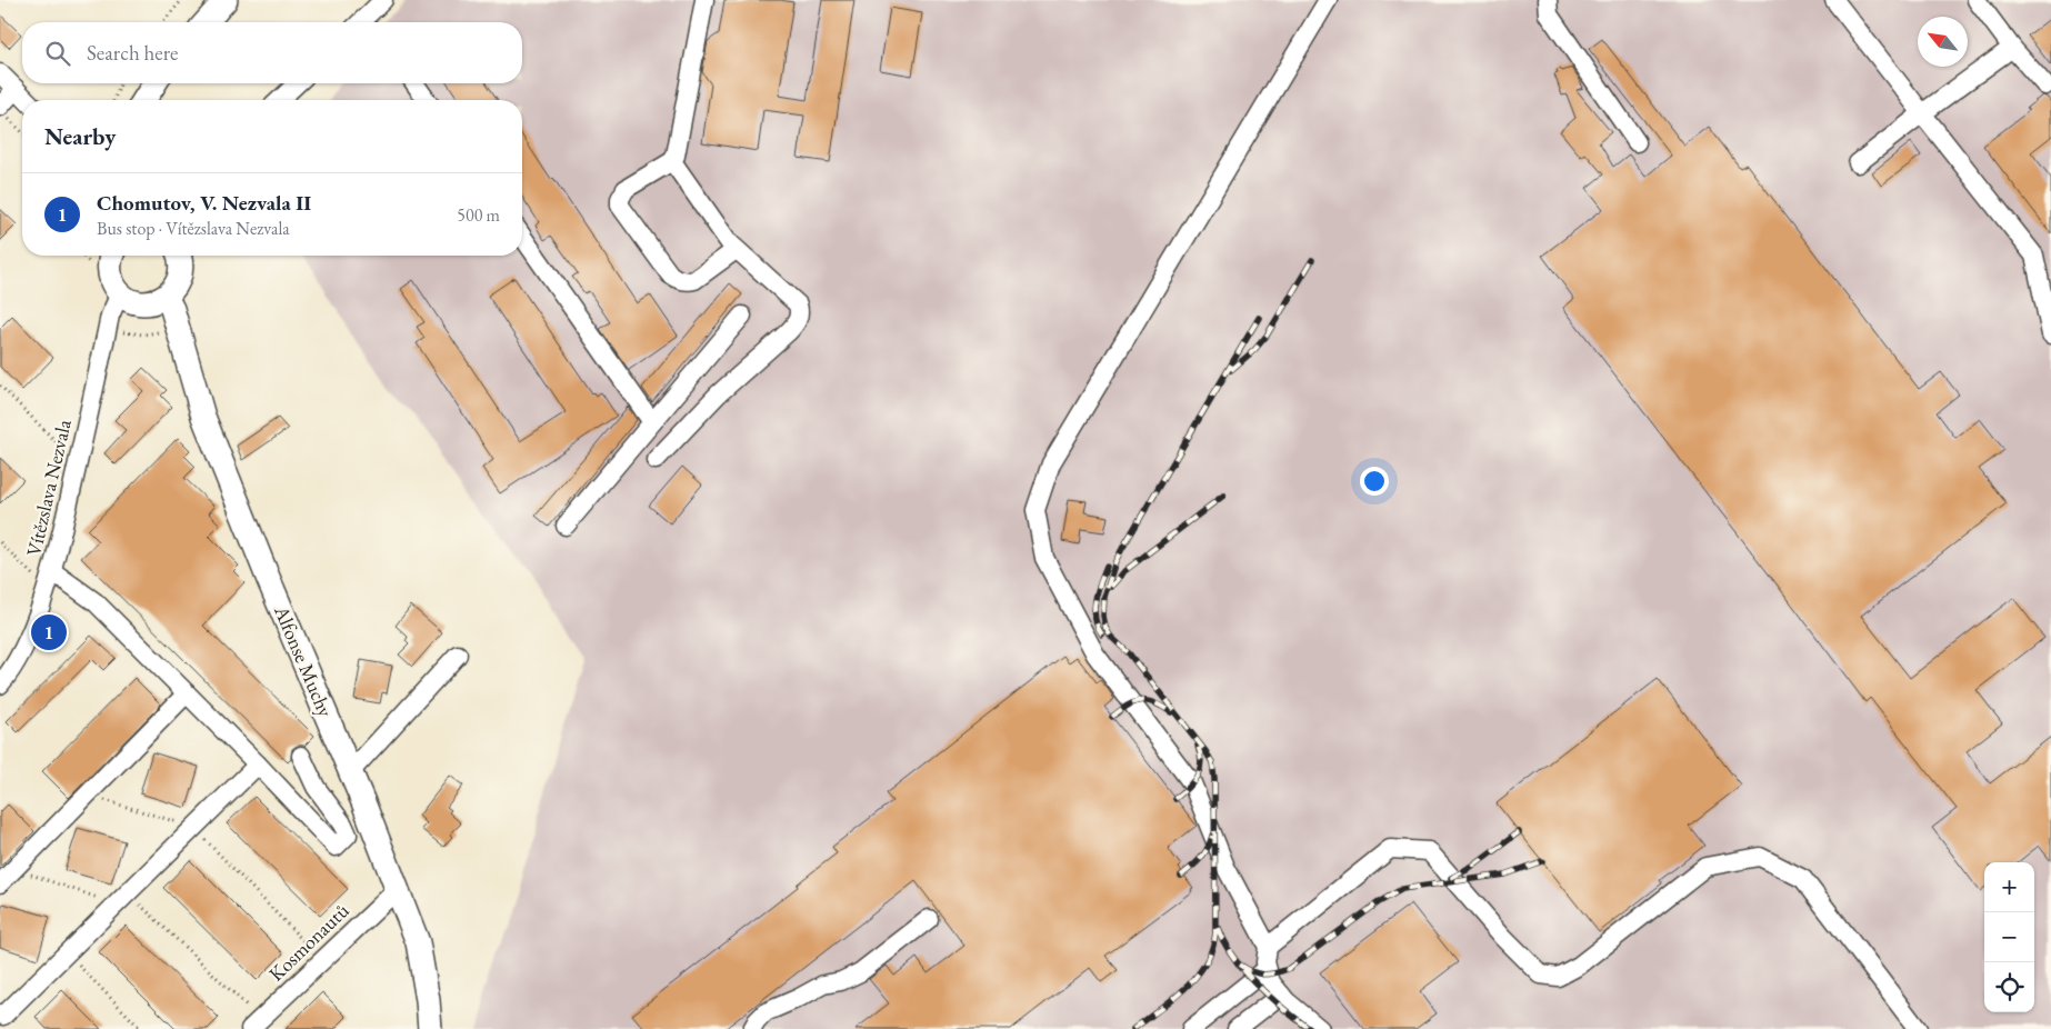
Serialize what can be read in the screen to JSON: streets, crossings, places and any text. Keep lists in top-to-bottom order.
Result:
{
  "streets": {
    "main road": ["Alfonse Muchy"],
    "street": ["Vítězslava Nezvala", "Kosmonautů"]
  },
  "crossings": [
    ["Alfonse Muchy", "Kosmonautů"]
  ],
  "north": "top left",
  "page": {
    "search": "Search here",
    "heading": "Nearby",
    "list": [
      {
        "mark": "1",
        "name": "Chomutov, V. Nezvala II",
        "note": "Bus stop · Vítězslava Nezvala",
        "value": "500 m"
      }
    ],
    "pins": "1",
    "map_buttons": ["+", "−"]
  }
}
